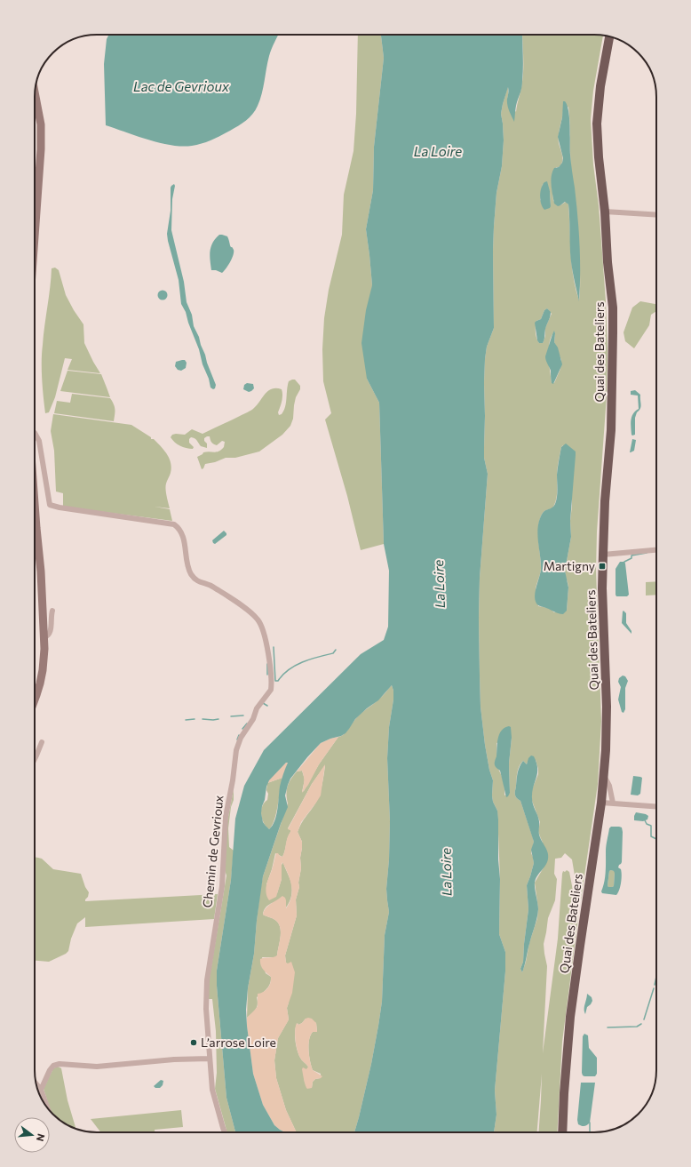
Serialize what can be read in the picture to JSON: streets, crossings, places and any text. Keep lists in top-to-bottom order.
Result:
{
  "streets": {
    "main road": ["Quai des Bateliers"],
    "street": ["Chemin de Gevrioux"]
  },
  "water": ["Lac de Gevrioux", "La Loire"],
  "places": {
    "transit": ["Martigny"],
    "other": ["L’arrose Loire"]
  },
  "north": "right"
}
